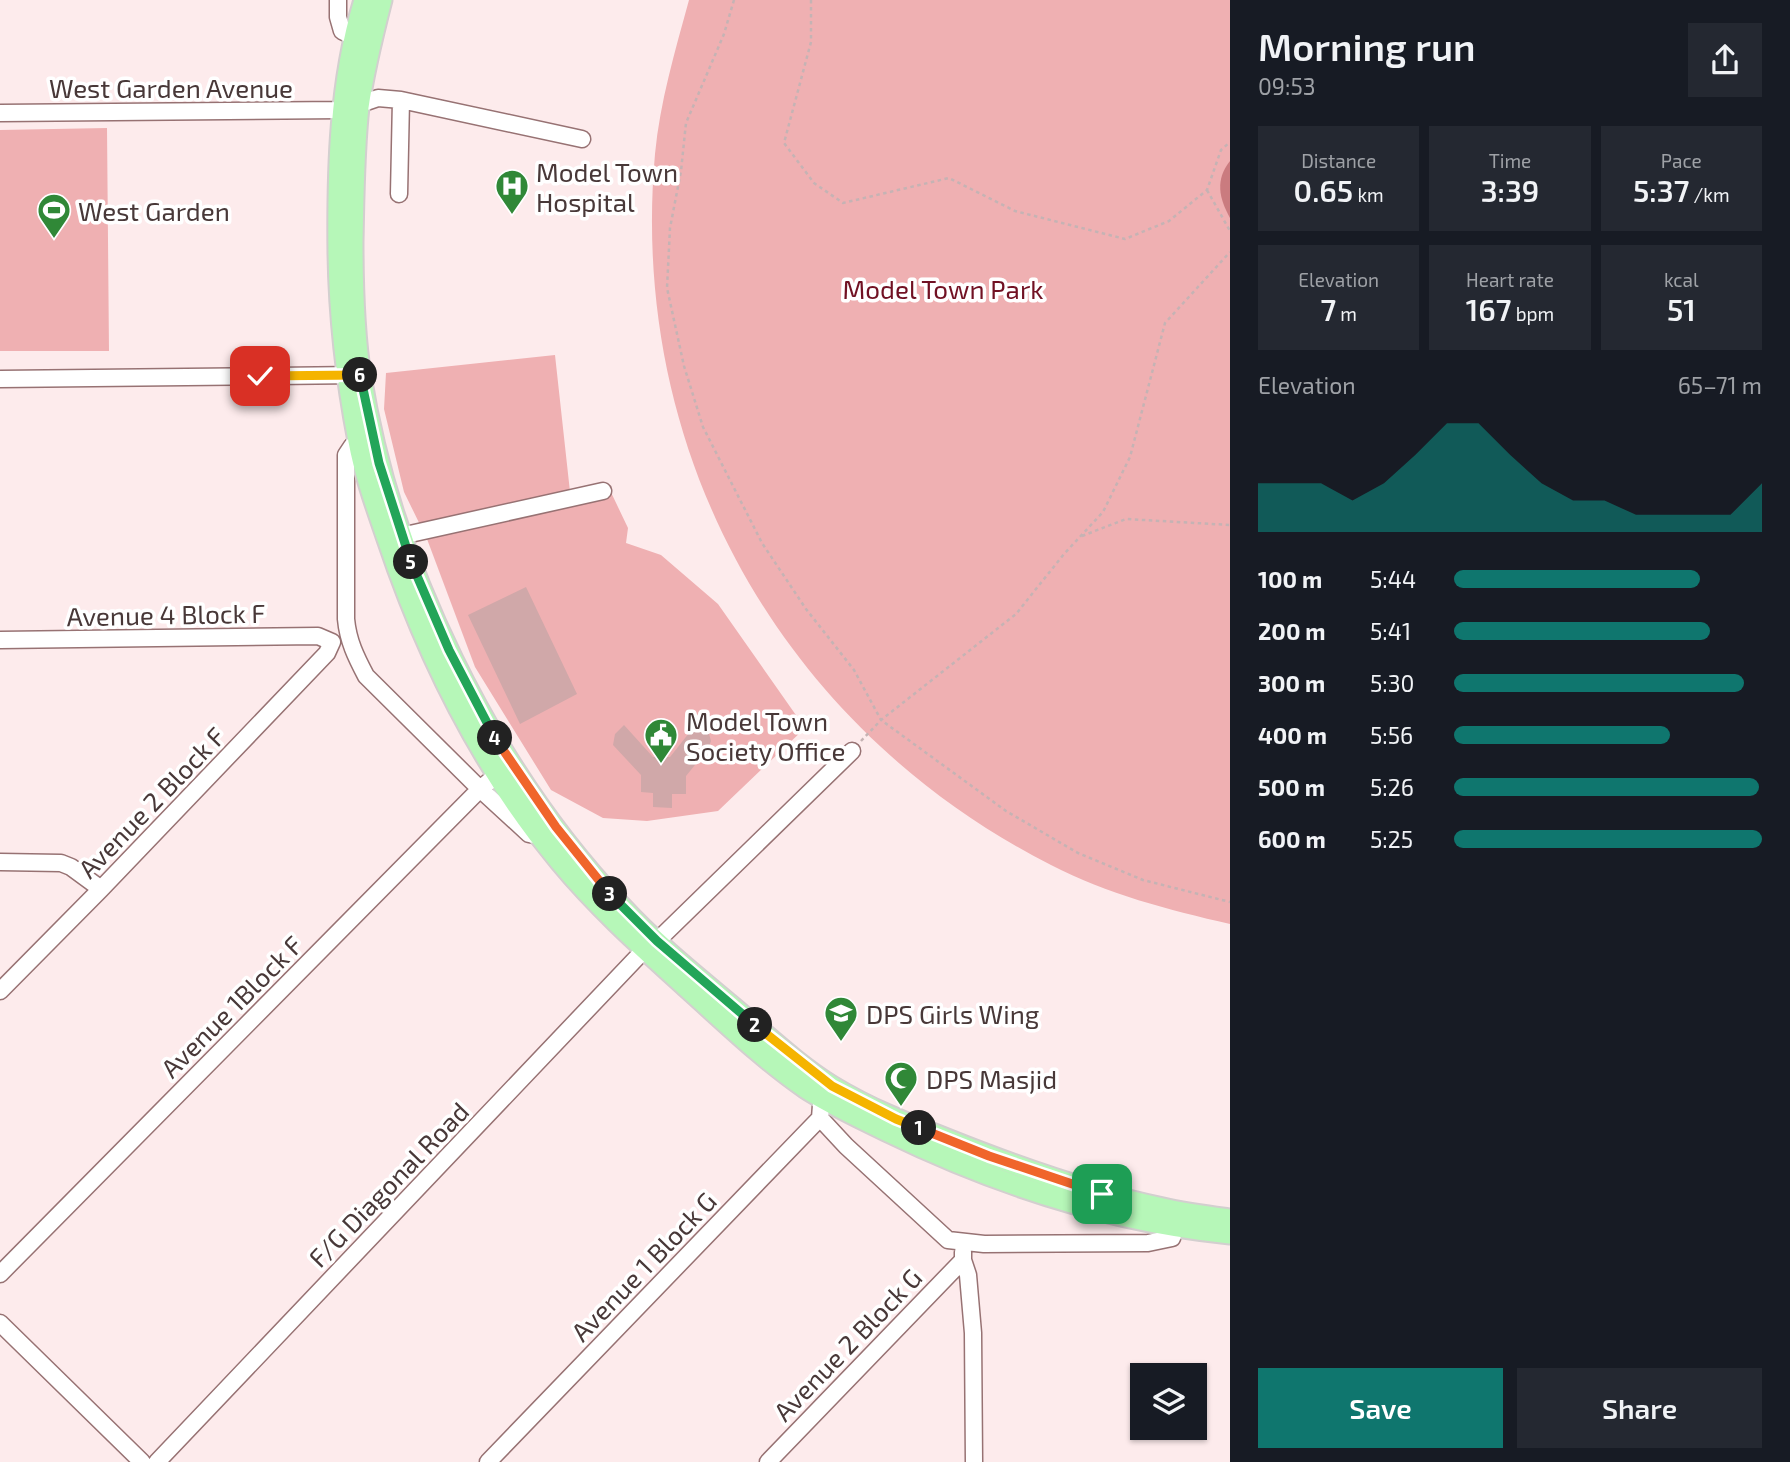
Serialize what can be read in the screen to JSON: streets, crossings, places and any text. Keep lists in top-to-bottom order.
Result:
{
  "streets": {
    "street": [
      "West Garden Avenue",
      "Avenue 4 Block F",
      "Avenue 2 Block F",
      "Avenue 1Block F",
      "F/G Diagonal Road",
      "Avenue 1 Block G",
      "Avenue 2 Block G"
    ]
  },
  "crossings": [
    ["Avenue 4 Block F", "Avenue 2 Block F"]
  ],
  "parks": ["Model Town Park"],
  "places": {
    "hospital": ["Model Town Hospital"],
    "sports": ["West Garden"],
    "public building": ["Model Town Society Office"],
    "school or university": ["DPS Girls Wing"],
    "mosque": ["DPS Masjid"]
  },
  "page": {
    "heading": ["Morning run", "09:53"],
    "stats": [
      ["Distance", "0.65 km"],
      ["Time", "3:39"],
      ["Pace", "5:37 /km"],
      ["Elevation", "7 m"],
      ["Heart rate", "167 bpm"],
      ["kcal", "51"]
    ],
    "pins": [
      "6",
      "5",
      "4",
      "3",
      "2",
      "1"
    ],
    "chart": ["Elevation", "65–71 m"],
    "list": [
      {
        "name": "100 m",
        "note": "5:44"
      },
      {
        "name": "200 m",
        "note": "5:41"
      },
      {
        "name": "300 m",
        "note": "5:30"
      },
      {
        "name": "400 m",
        "note": "5:56"
      },
      {
        "name": "500 m",
        "note": "5:26"
      },
      {
        "name": "600 m",
        "note": "5:25"
      }
    ],
    "buttons": ["Save", "Share"]
  }
}
